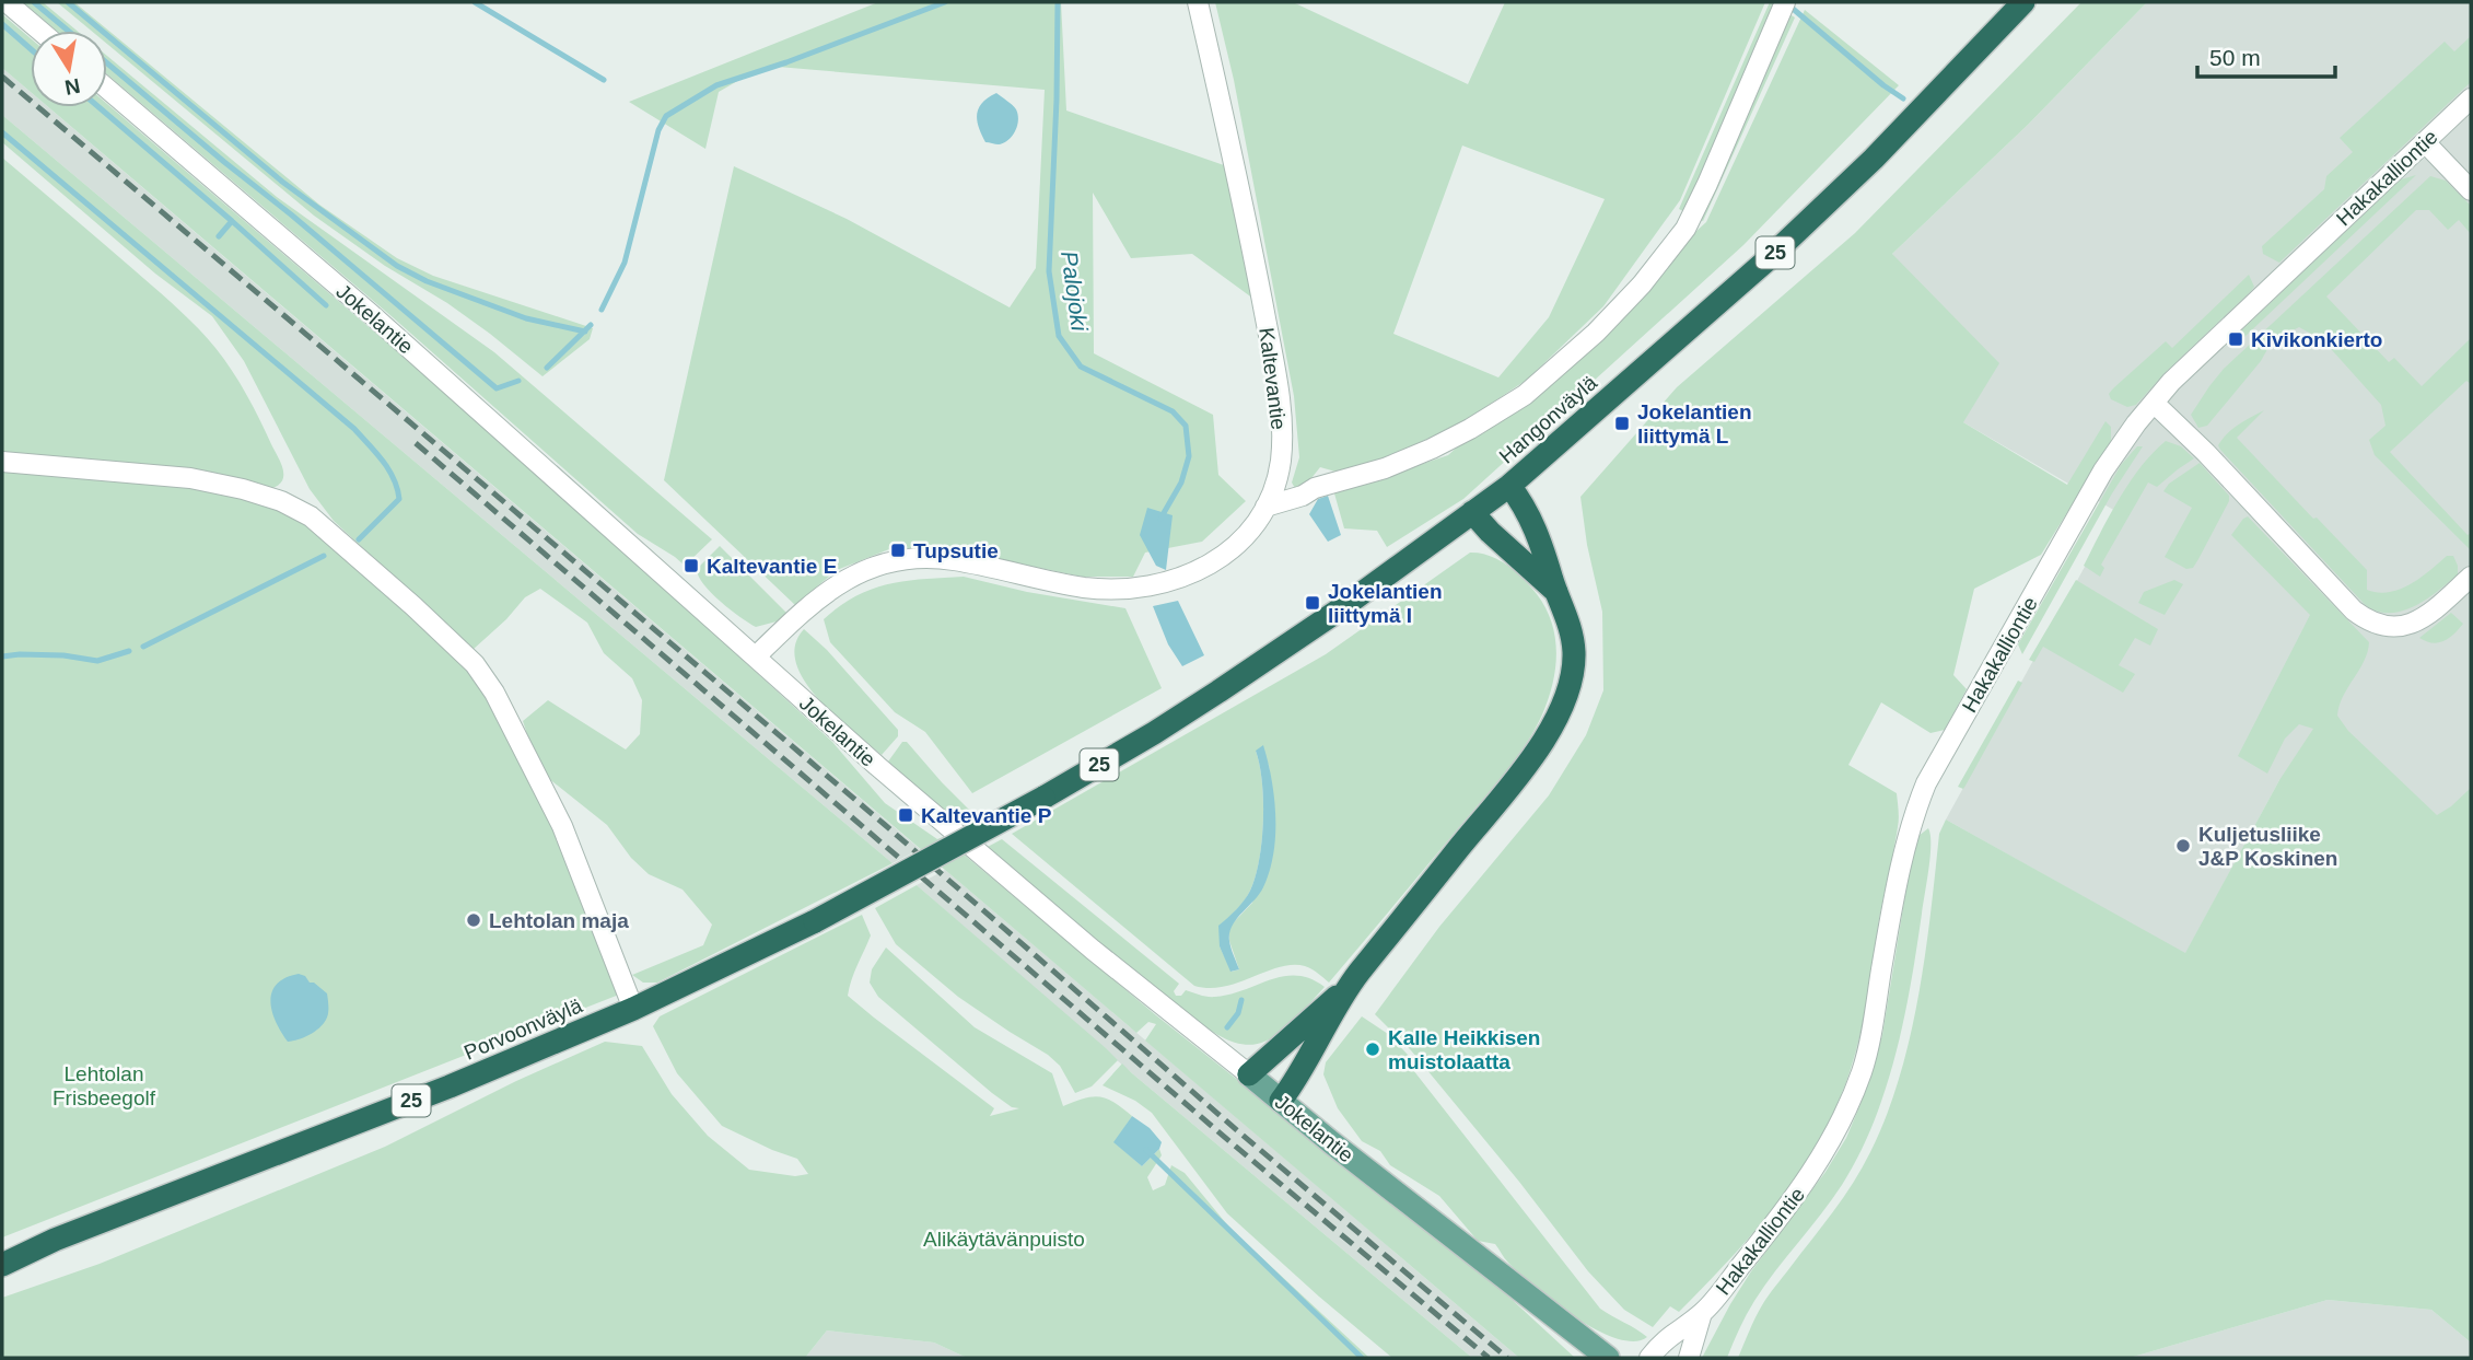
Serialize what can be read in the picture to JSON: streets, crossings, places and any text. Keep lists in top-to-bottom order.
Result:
{
  "streets": {
    "highway": ["25", "Hangonväylä", "Porvoonväylä"],
    "main road": ["Jokelantie"],
    "street": ["Hakakalliontie", "Kaltevantie"]
  },
  "crossings": [
    ["Jokelantie", "Kaltevantie"],
    ["Hangonväylä", "Porvoonväylä"]
  ],
  "water": ["Palojoki"],
  "parks": ["Lehtolan Frisbeegolf", "Alikäytävänpuisto"],
  "places": {
    "transit": [
      "Kivikonkierto",
      "Jokelantien liittymä L",
      "Tupsutie",
      "Kaltevantie E",
      "Jokelantien liittymä I",
      "Kaltevantie P"
    ],
    "other": ["Kuljetusliike J&P Koskinen", "Lehtolan maja", "Kalle Heikkisen muistolaatta"]
  },
  "scale_bar": "50 m",
  "north": "bottom"
}
